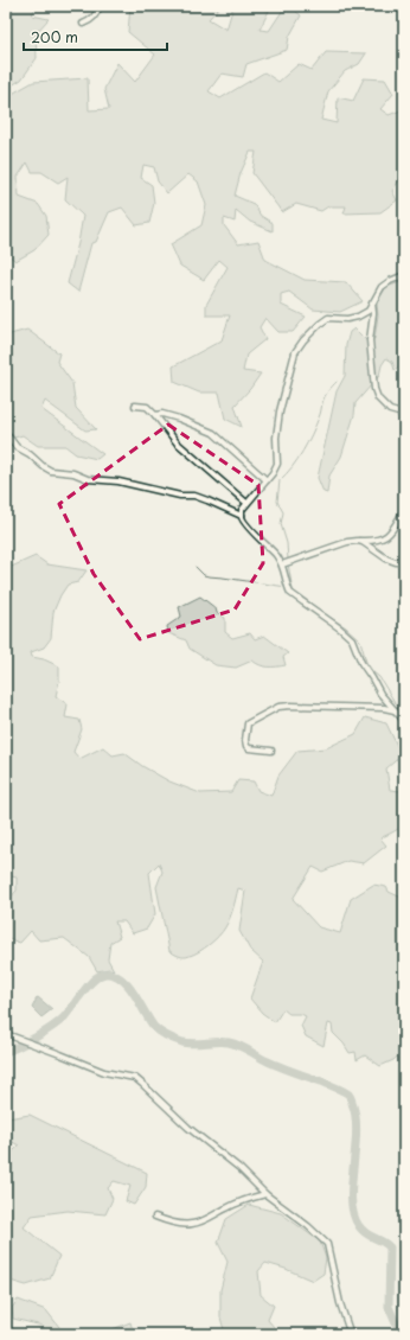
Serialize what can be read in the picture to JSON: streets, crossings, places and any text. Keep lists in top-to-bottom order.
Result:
{
  "scale_bar": "200 m"
}
